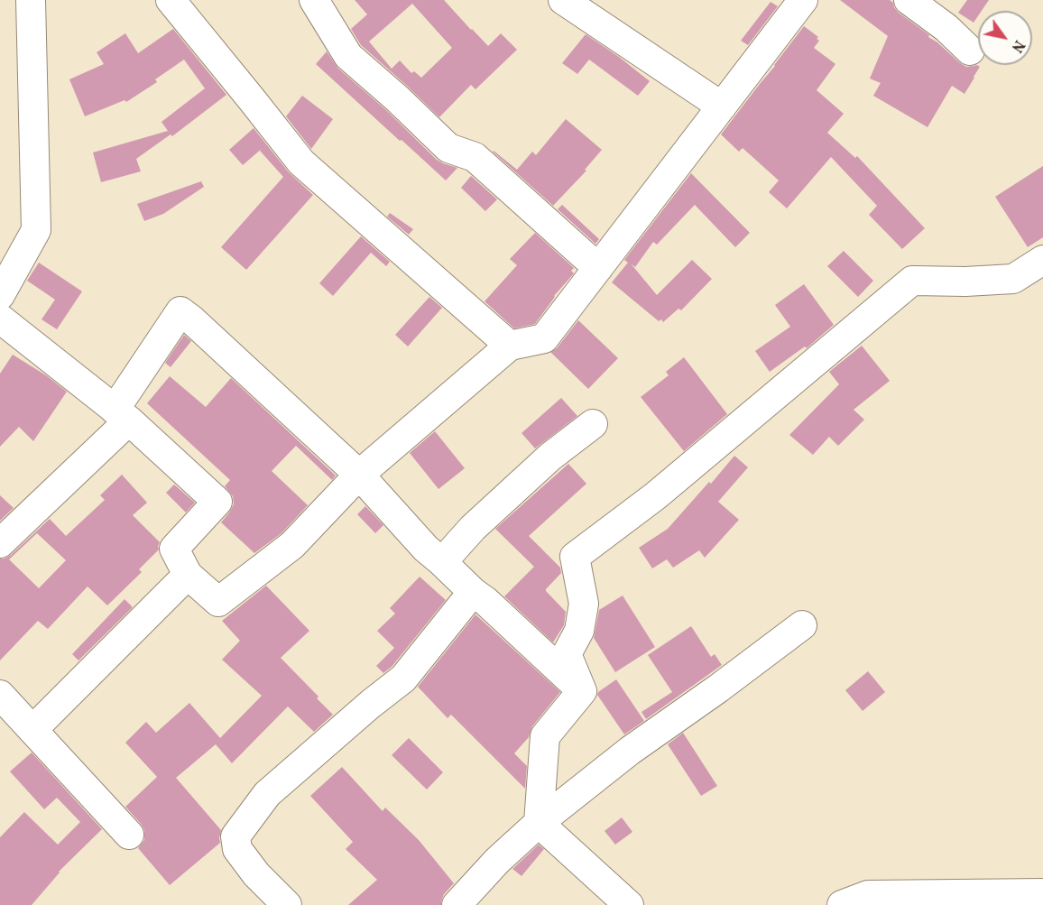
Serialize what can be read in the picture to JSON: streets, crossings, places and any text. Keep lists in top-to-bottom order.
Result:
{
  "north": "bottom right"
}
